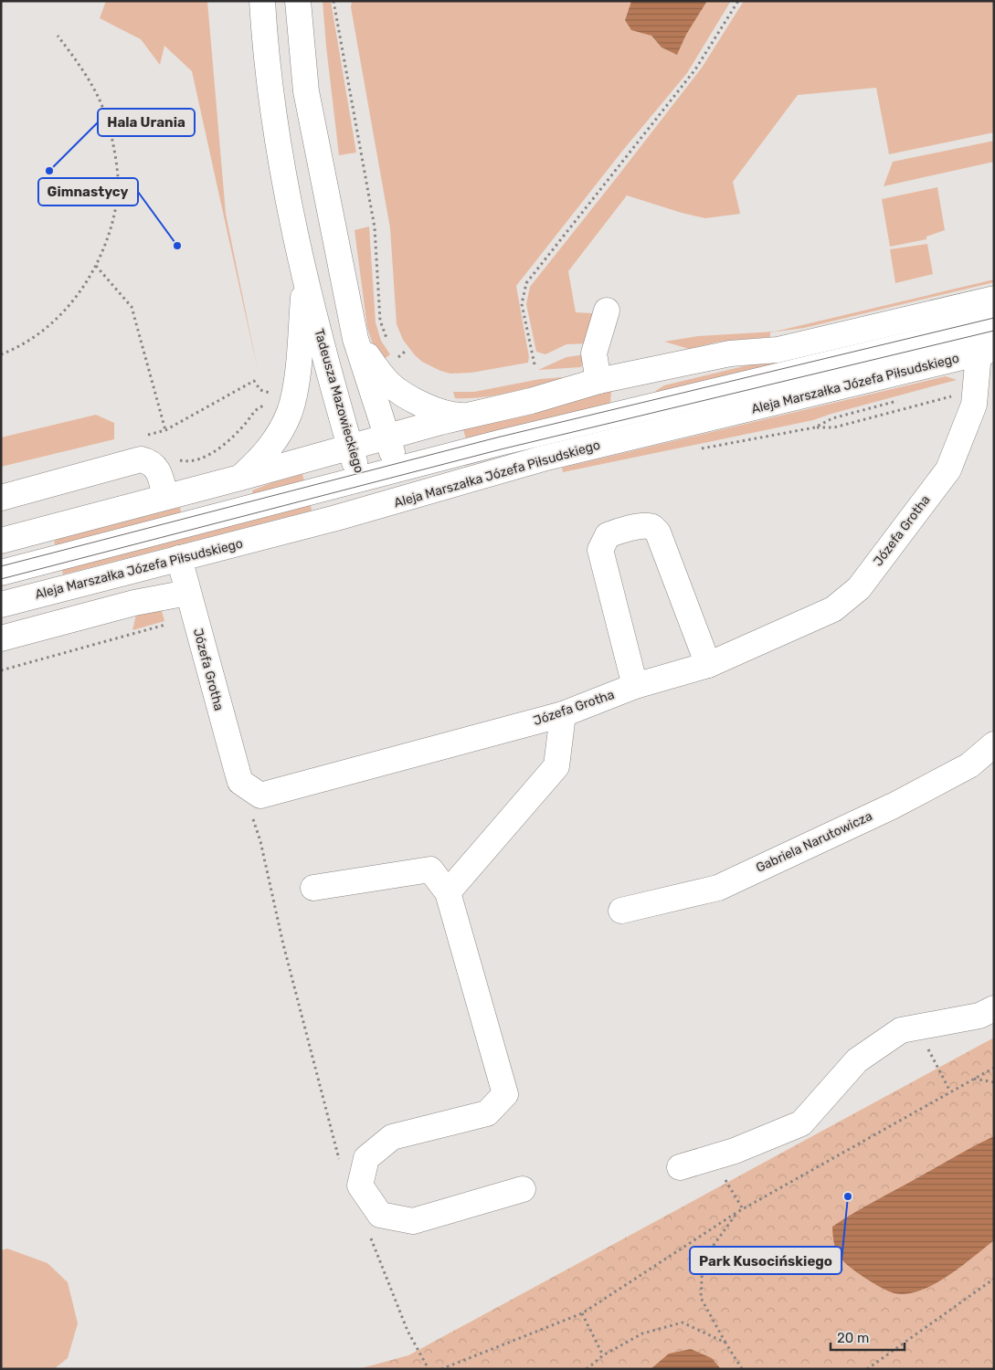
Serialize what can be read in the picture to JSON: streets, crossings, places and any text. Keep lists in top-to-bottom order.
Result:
{
  "streets": {
    "street": [
      "Aleja Marszałka Józefa Piłsudskiego",
      "Tadeusza Mazowieckiego",
      "Józefa Grotha",
      "Gabriela Narutowicza"
    ]
  },
  "crossings": [
    ["Aleja Marszałka Józefa Piłsudskiego", "Tadeusza Mazowieckiego"],
    ["Aleja Marszałka Józefa Piłsudskiego", "Józefa Grotha"]
  ],
  "places": ["Hala Urania", "Gimnastycy", "Park Kusocińskiego"],
  "scale_bar": "20 m"
}
